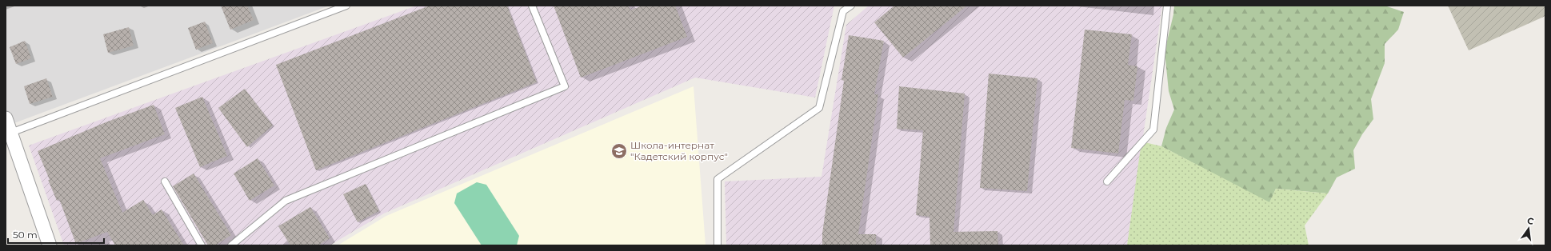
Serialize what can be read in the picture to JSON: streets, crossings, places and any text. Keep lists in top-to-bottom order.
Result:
{
  "places": {
    "school or university": ["Школа-интернат \"Кадетский корпус\""]
  },
  "scale_bar": "50 m",
  "north": "top"
}
